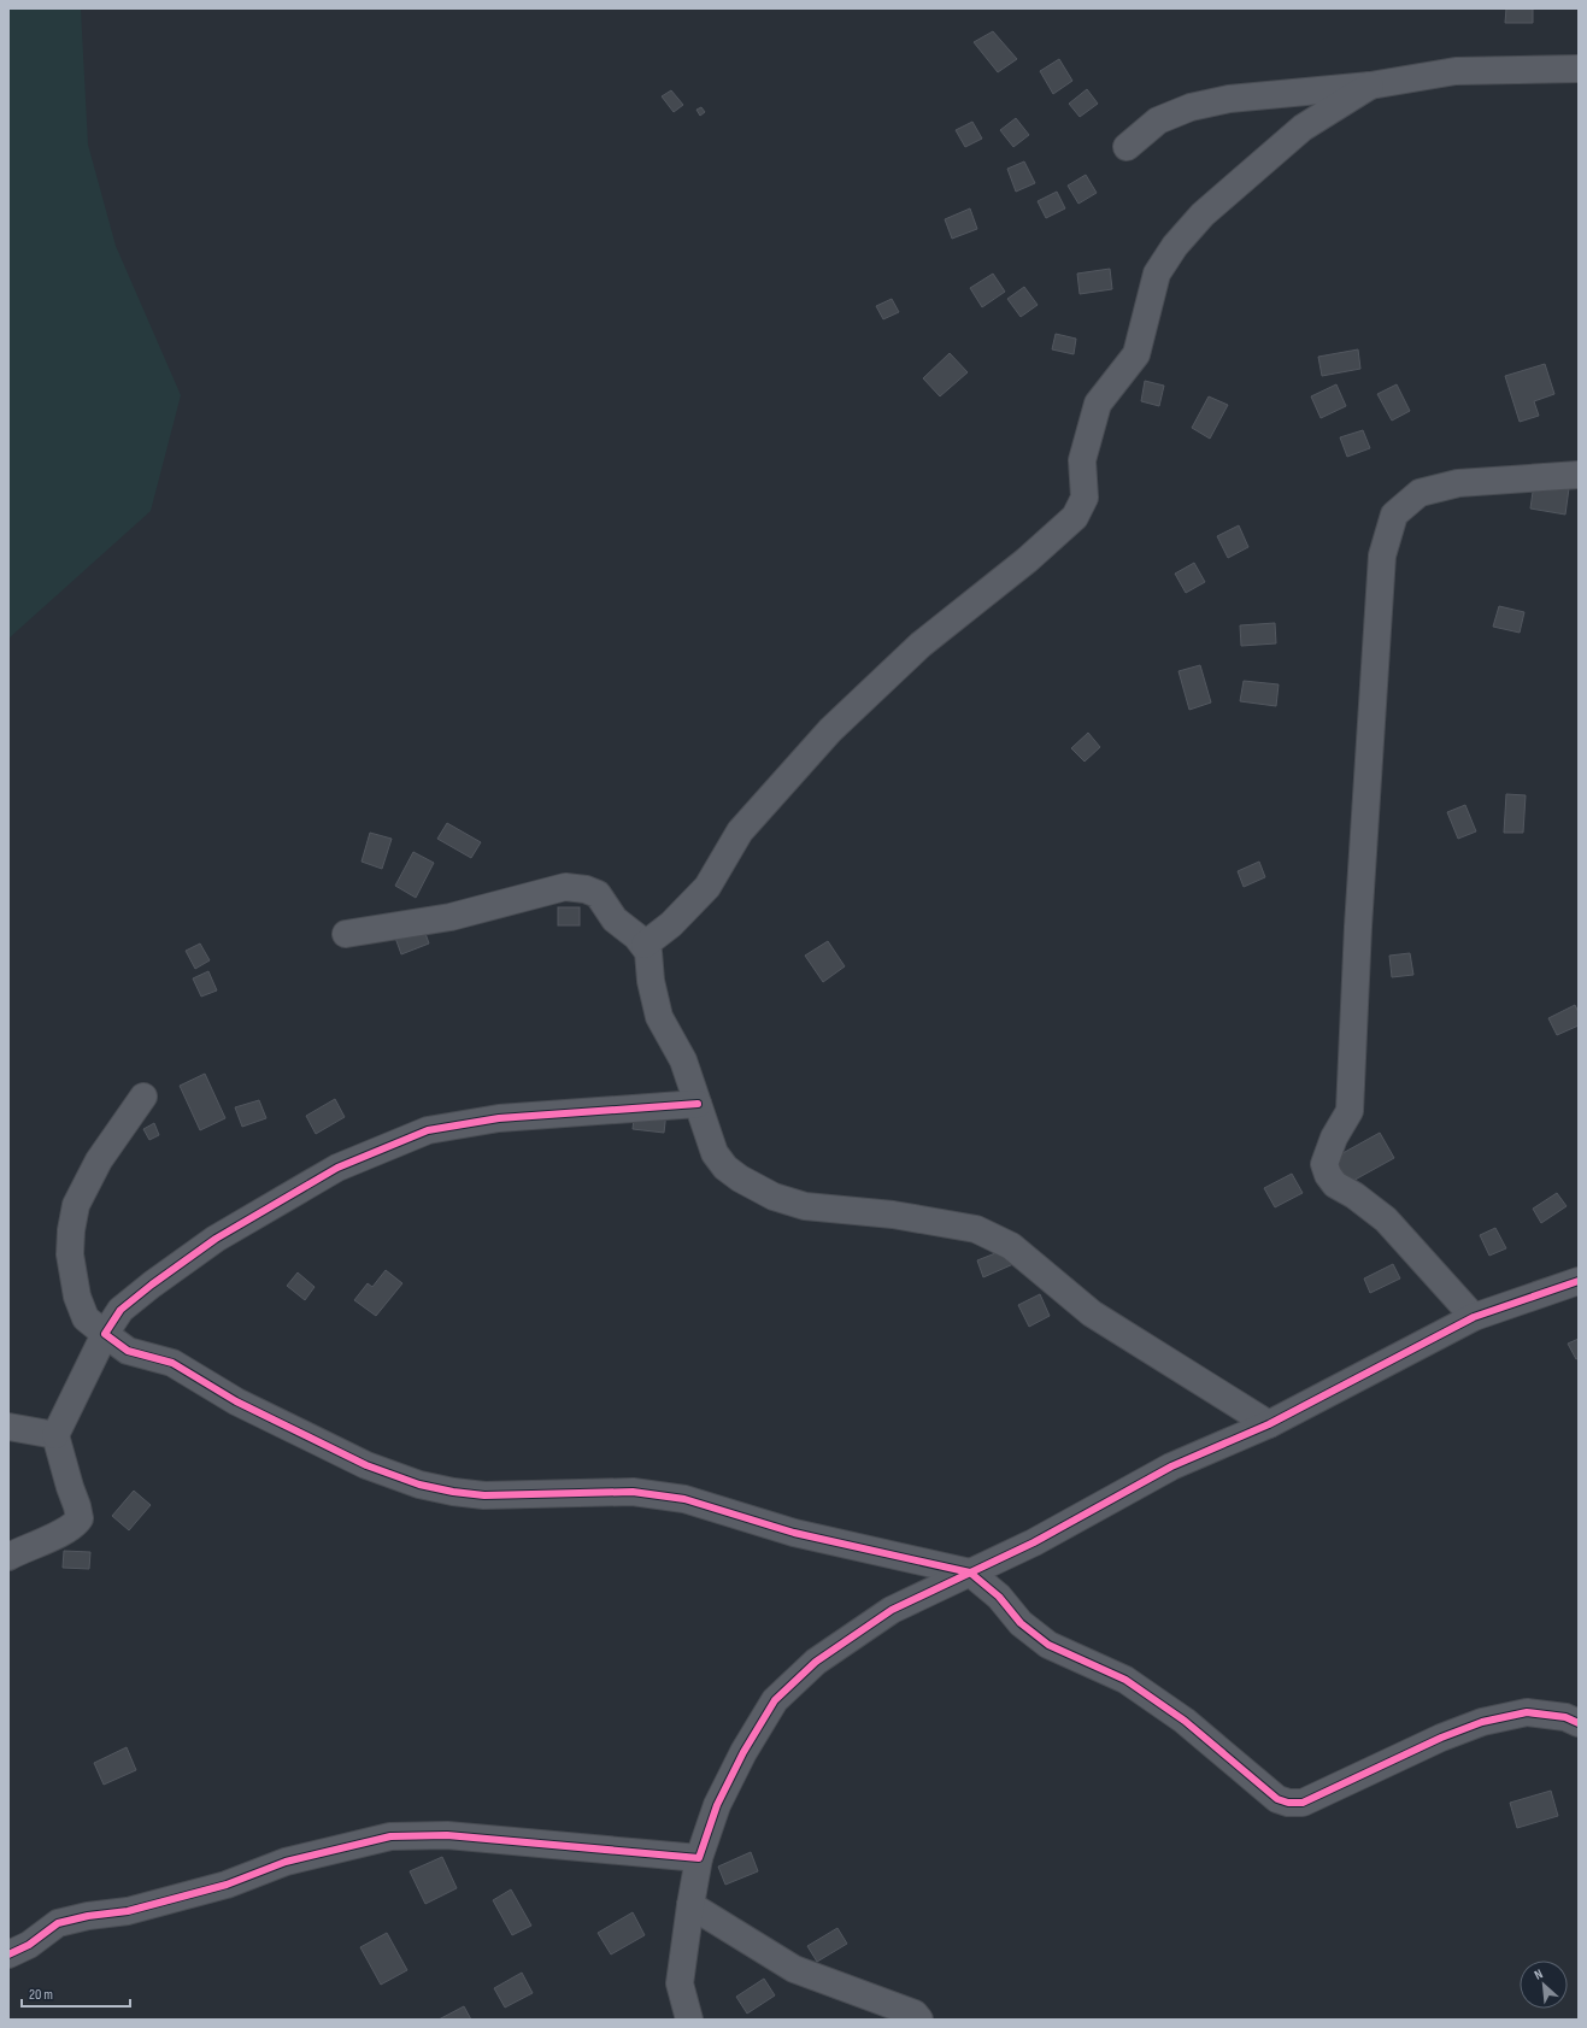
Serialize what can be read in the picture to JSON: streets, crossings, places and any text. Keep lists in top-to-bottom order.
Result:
{
  "scale_bar": "20 m",
  "north": "top left"
}
